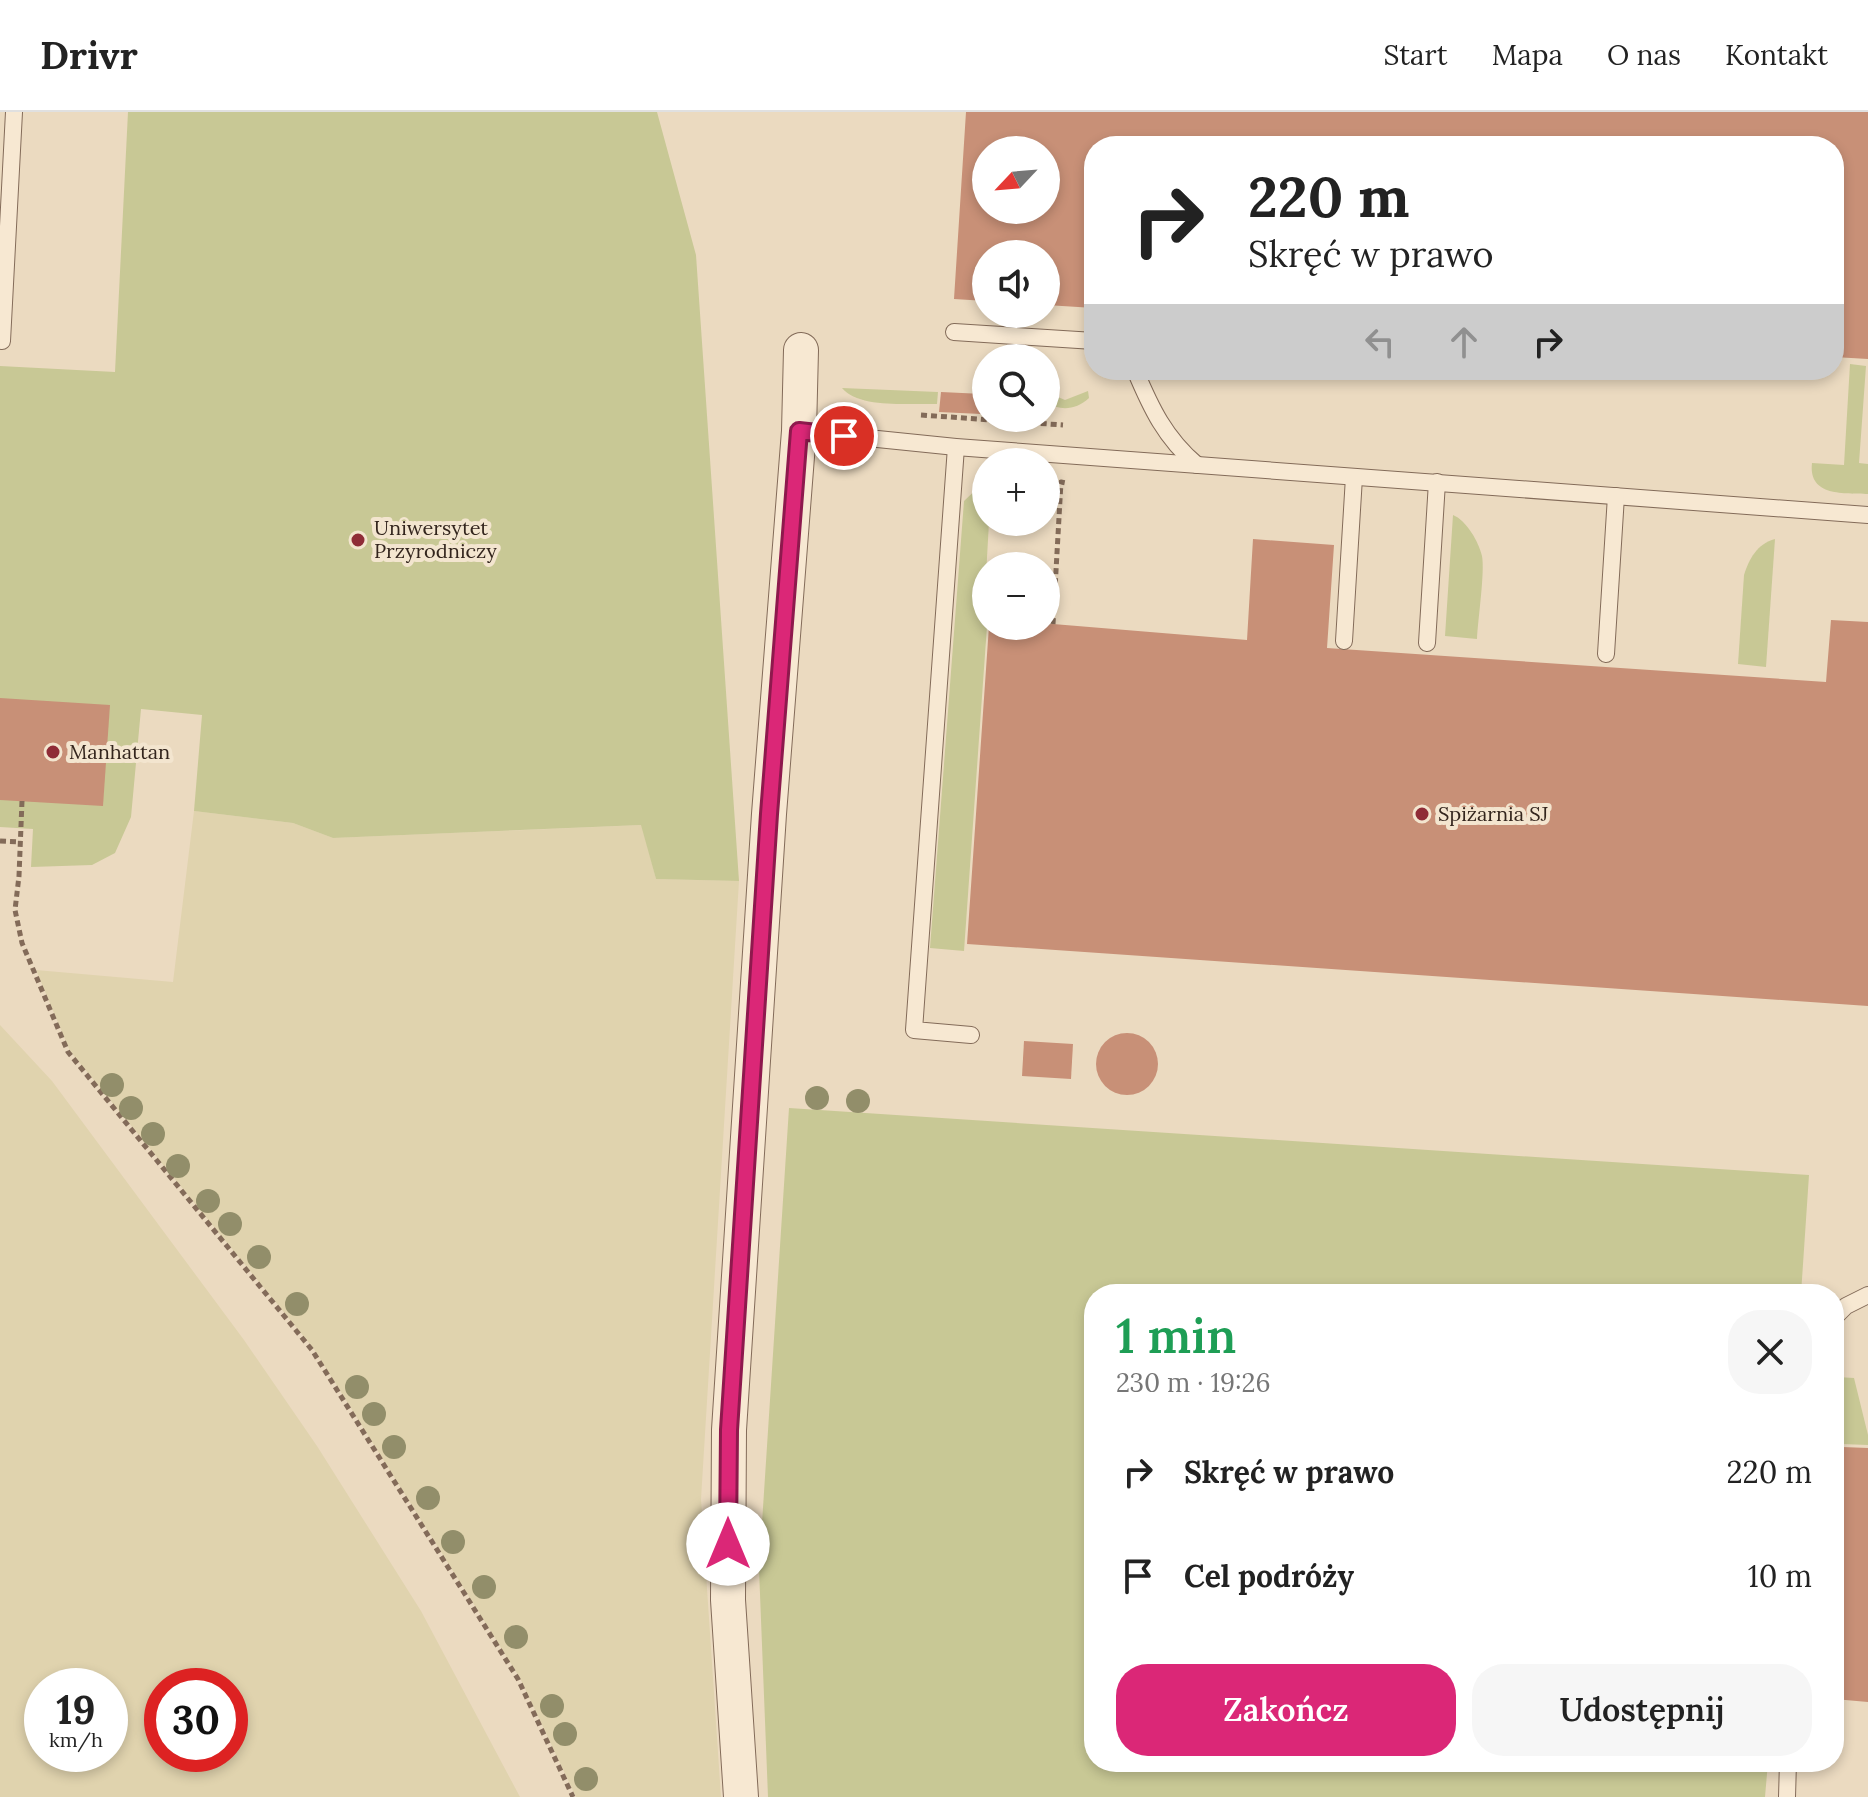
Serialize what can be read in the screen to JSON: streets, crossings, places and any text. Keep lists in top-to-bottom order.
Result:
{
  "places": ["Uniwersytet Przyrodniczy", "Manhattan", "Spiżarnia SJ"],
  "north": "bottom left",
  "page": {
    "header": "Drivr",
    "nav": [
      "Start",
      "Mapa",
      "O nas",
      "Kontakt"
    ],
    "map_buttons": ["+", "−"],
    "turn": ["220 m", "Skręć w prawo"],
    "heading": ["1 min", "230 m · 19:26"],
    "list": [
      {
        "name": "Skręć w prawo",
        "value": "220 m"
      },
      {
        "name": "Cel podróży",
        "value": "10 m"
      }
    ],
    "buttons": ["Zakończ", "Udostępnij"],
    "speed": "19 km/h",
    "limit": "30"
  }
}
